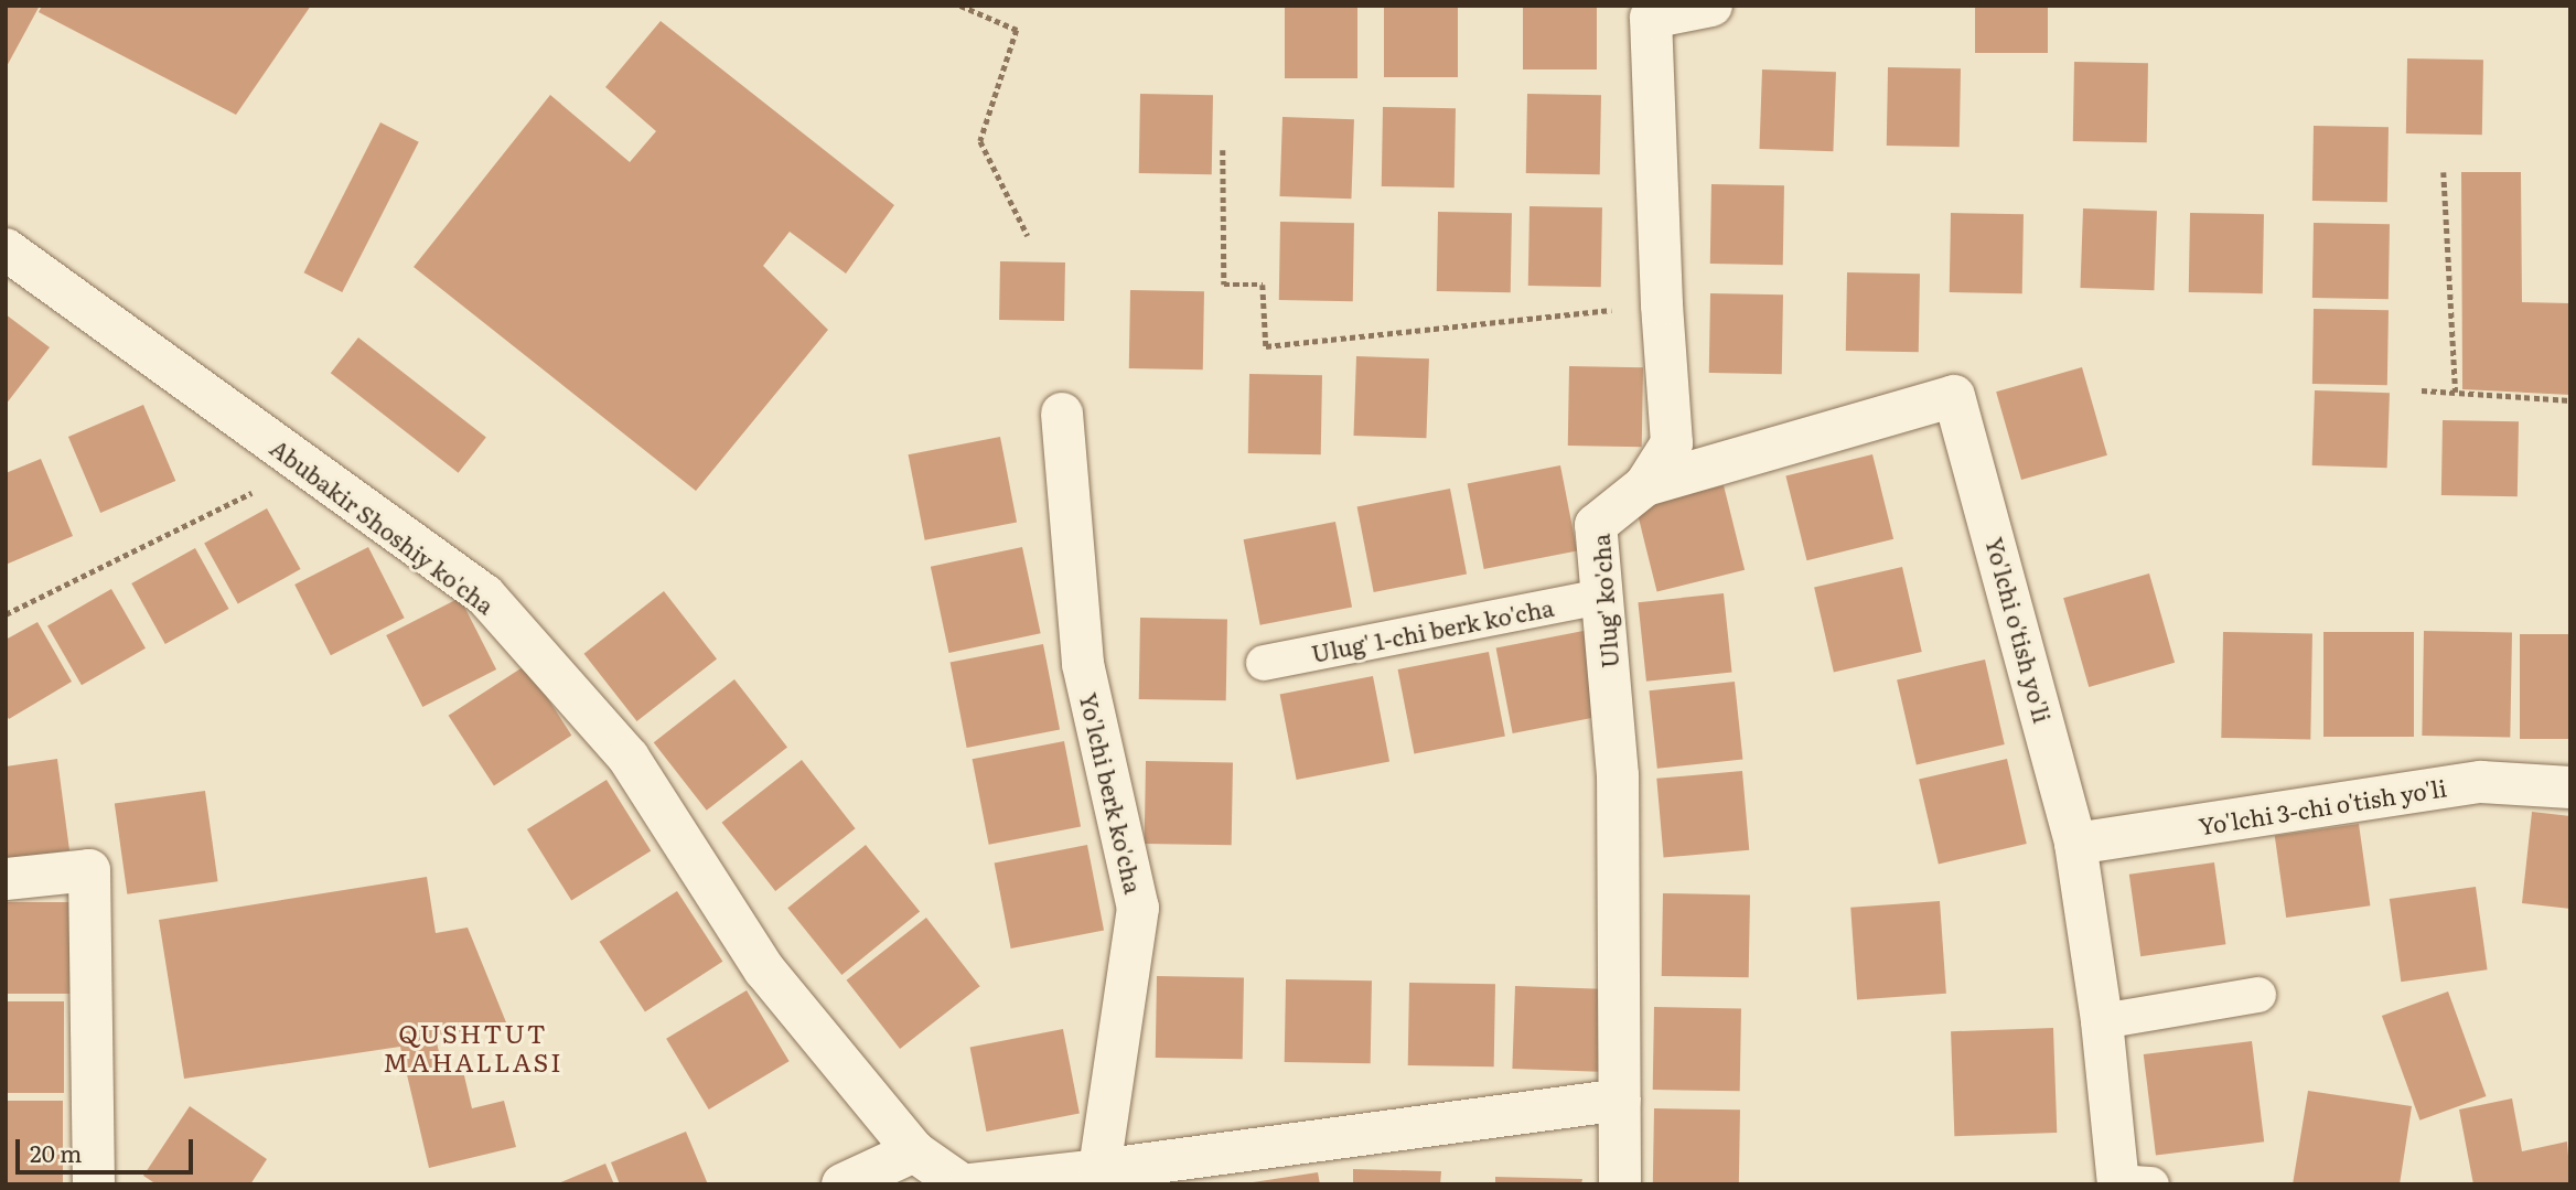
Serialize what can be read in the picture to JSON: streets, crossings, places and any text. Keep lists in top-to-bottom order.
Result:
{
  "streets": {
    "street": [
      "Abubakir Shoshiy ko'cha",
      "Ulug' ko'cha",
      "Yo'lchi o'tish yo'li",
      "Yo'lchi berk ko'cha",
      "Yo'lchi 3-chi o'tish yo'li"
    ],
    "lane": ["Ulug' 1-chi berk ko'cha"]
  },
  "crossings": [
    ["Ulug' ko'cha", "Ulug' 1-chi berk ko'cha"],
    ["Ulug' ko'cha", "Yo'lchi o'tish yo'li"],
    ["Yo'lchi o'tish yo'li", "Yo'lchi 3-chi o'tish yo'li"]
  ],
  "districts": ["QUSHTUT MAHALLASI"],
  "scale_bar": "20 m"
}
